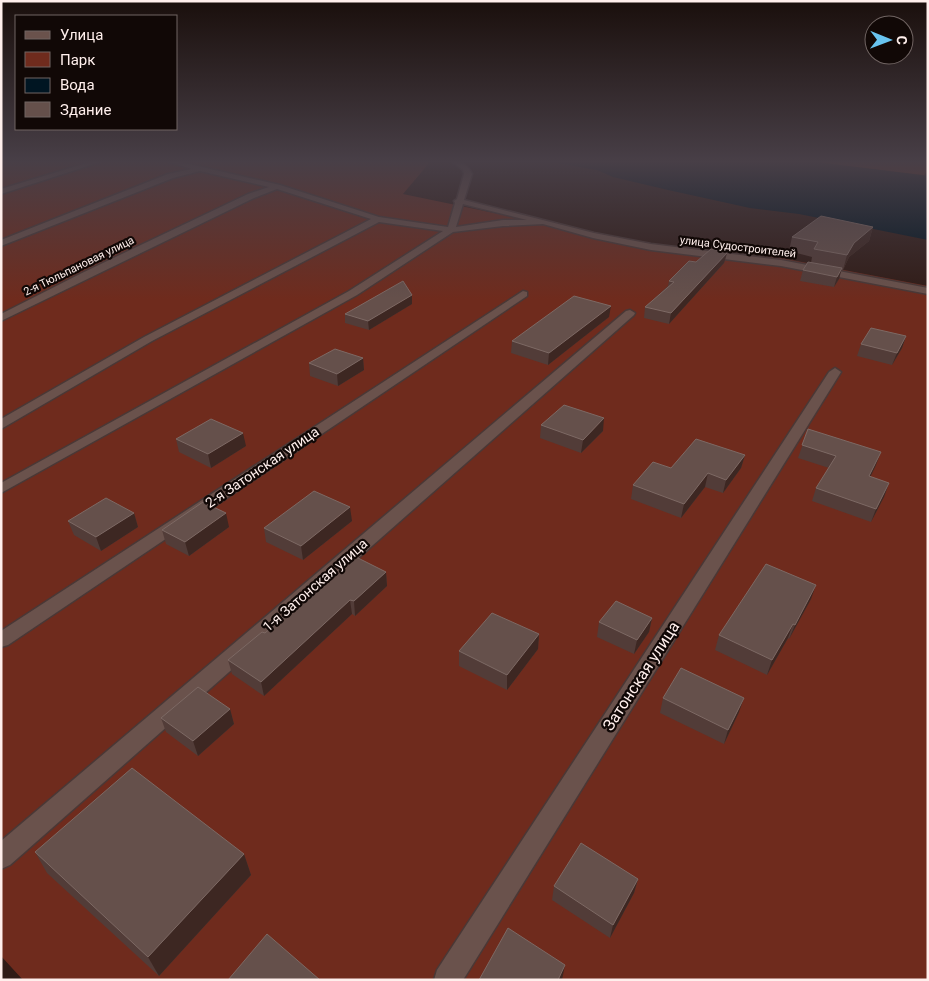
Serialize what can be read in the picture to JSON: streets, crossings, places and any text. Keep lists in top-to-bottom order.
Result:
{
  "streets": {
    "street": [
      "улица Судостроителей",
      "2-я Тюльпановая улица",
      "2-я Затонская улица",
      "1-я Затонская улица",
      "Затонская улица"
    ]
  },
  "legend": [
    "Улица",
    "Парк",
    "Вода",
    "Здание"
  ],
  "north": "right"
}
